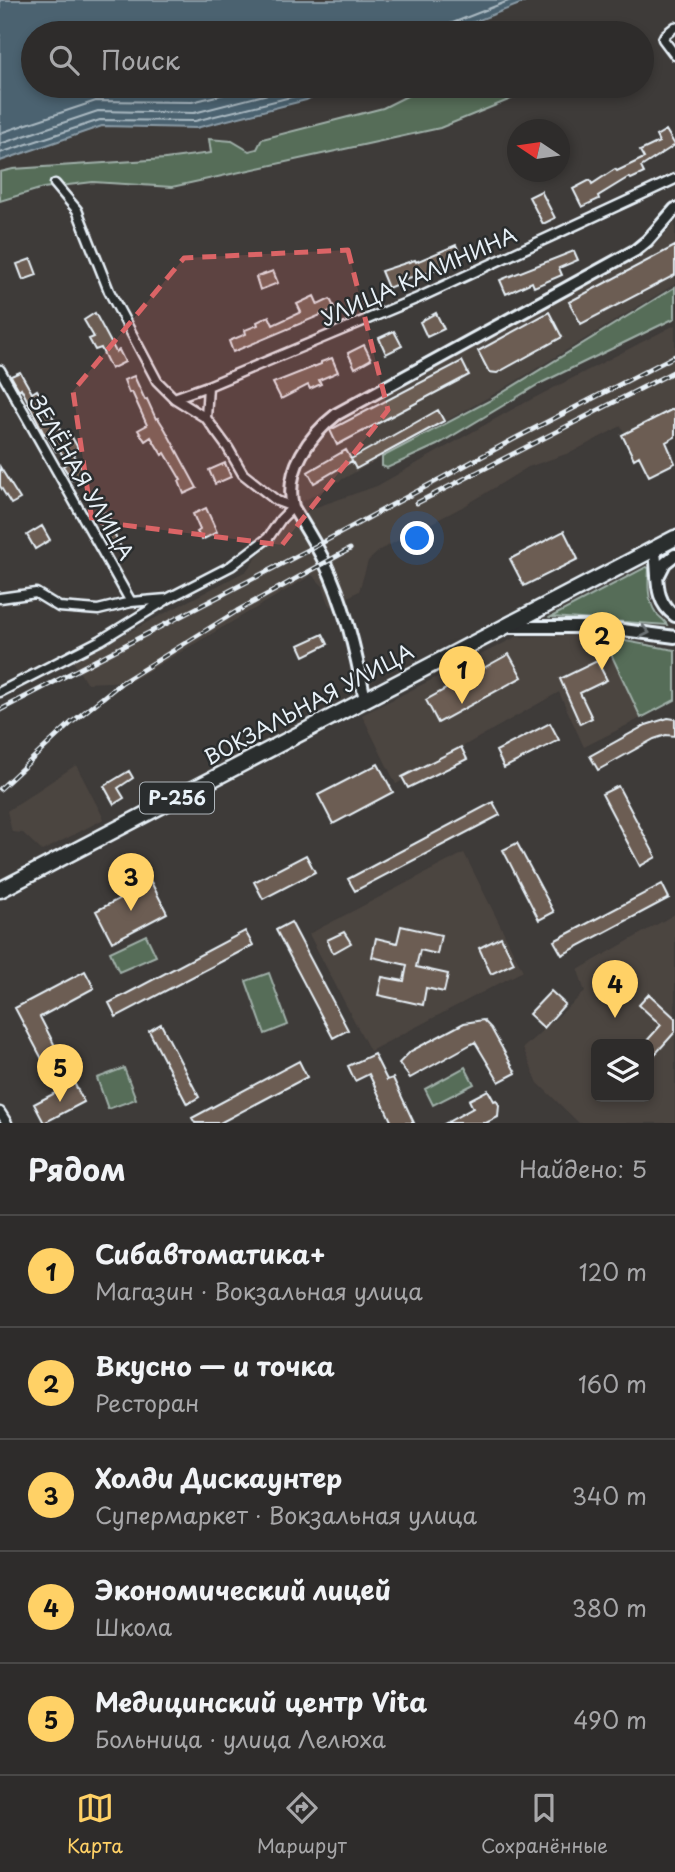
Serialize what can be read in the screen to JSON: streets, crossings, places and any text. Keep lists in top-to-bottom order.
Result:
{
  "streets": {
    "highway": ["ВОКЗАЛЬНАЯ УЛИЦА", "Р-256"],
    "street": ["УЛИЦА КАЛИНИНА", "ЗЕЛЁНАЯ УЛИЦА"]
  },
  "north": "left",
  "page": {
    "search": "Поиск",
    "pins": [
      "2",
      "1",
      "3",
      "4",
      "5"
    ],
    "heading": ["Рядом", "Найдено: 5"],
    "list": [
      {
        "mark": "1",
        "name": "Сибавтоматика+",
        "note": "Магазин · Вокзальная улица",
        "value": "120 m"
      },
      {
        "mark": "2",
        "name": "Вкусно — и точка",
        "note": "Ресторан",
        "value": "160 m"
      },
      {
        "mark": "3",
        "name": "Холди Дискаунтер",
        "note": "Супермаркет · Вокзальная улица",
        "value": "340 m"
      },
      {
        "mark": "4",
        "name": "Экономический лицей",
        "note": "Школа",
        "value": "380 m"
      },
      {
        "mark": "5",
        "name": "Медицинский центр Vita",
        "note": "Больница · улица Лелюха",
        "value": "490 m"
      }
    ],
    "nav": ["Карта", "Маршрут", "Сохранённые"]
  }
}
